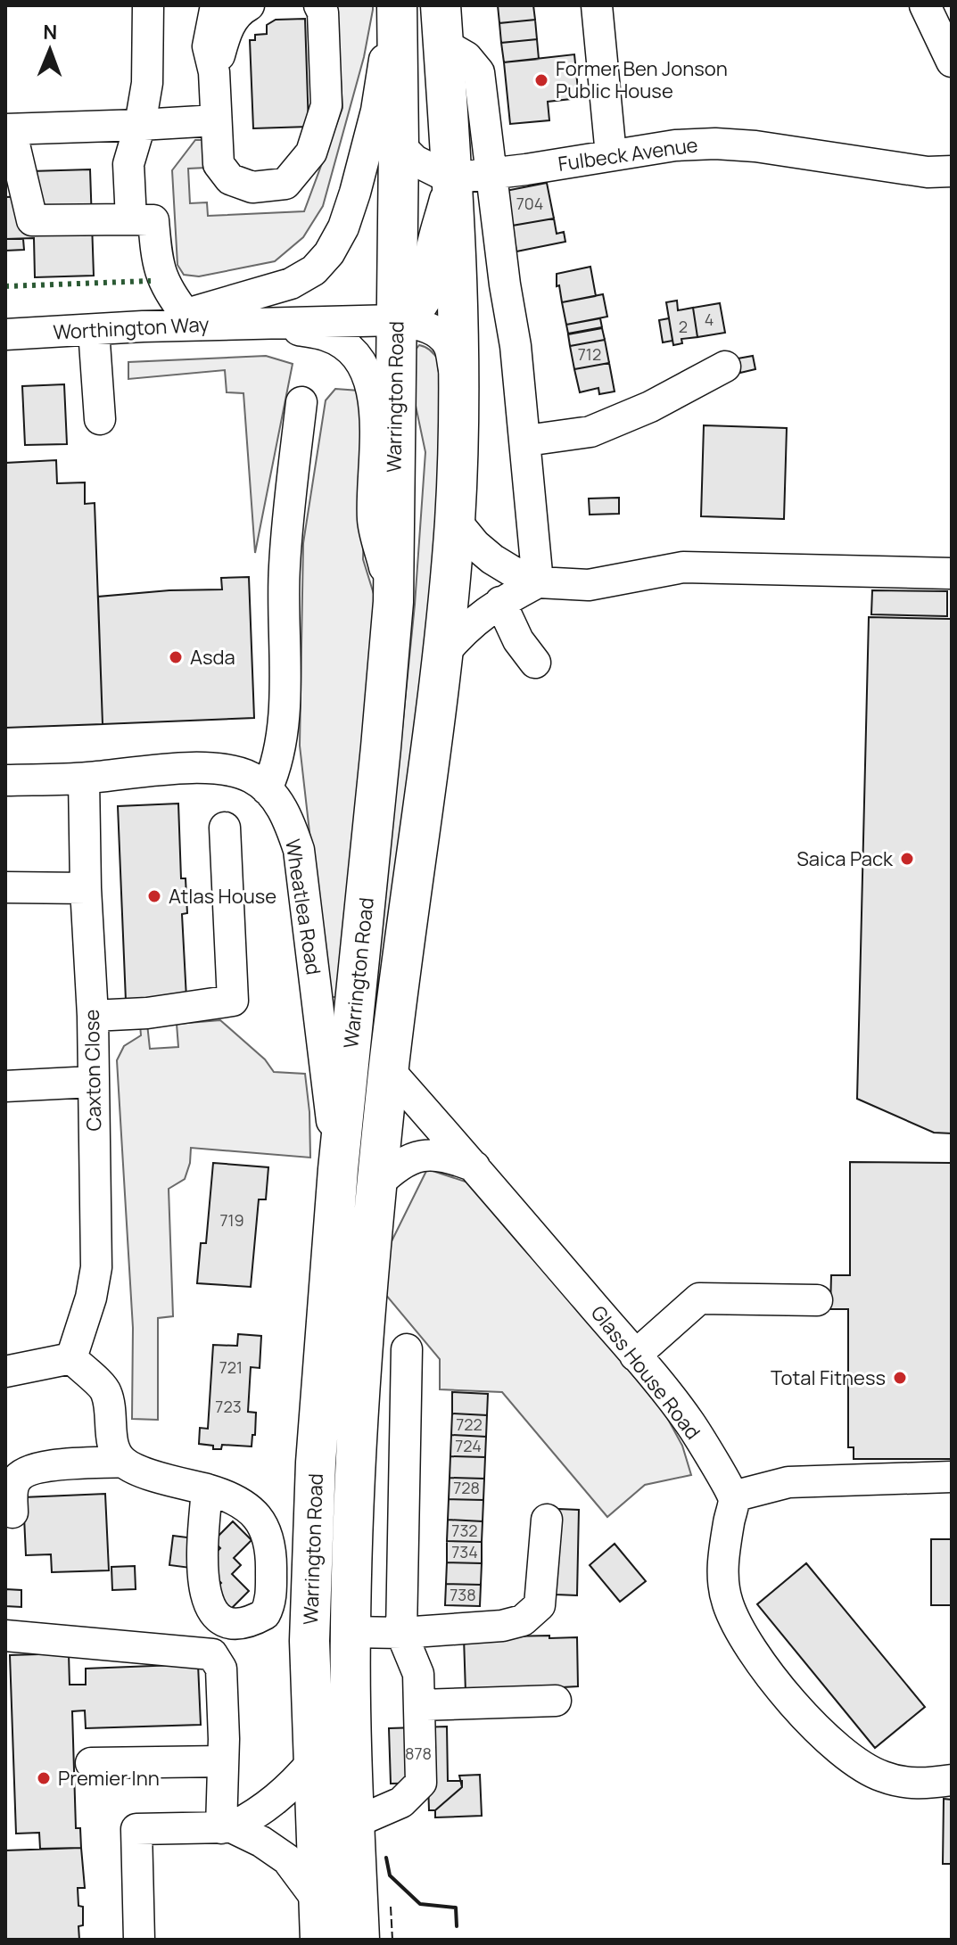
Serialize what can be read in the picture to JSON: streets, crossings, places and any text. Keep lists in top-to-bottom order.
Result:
{
  "streets": {
    "highway": ["Warrington Road"],
    "street": [
      "Fulbeck Avenue",
      "Worthington Way",
      "Wheatlea Road",
      "Caxton Close",
      "Glass House Road"
    ]
  },
  "crossings": [
    ["Fulbeck Avenue", "Warrington Road"],
    ["Worthington Way", "Warrington Road"],
    ["Warrington Road", "Wheatlea Road"],
    ["Warrington Road", "Glass House Road"],
    ["Wheatlea Road", "Caxton Close"]
  ],
  "places": [
    "Former Ben Jonson Public House",
    "Asda",
    "Saica Pack",
    "Atlas House",
    "Total Fitness",
    "Premier Inn"
  ],
  "house_numbers": [
    "704",
    "4",
    "2",
    "712",
    "719",
    "721",
    "723",
    "722",
    "724",
    "728",
    "732",
    "734",
    "738",
    "878"
  ],
  "north": "top"
}
